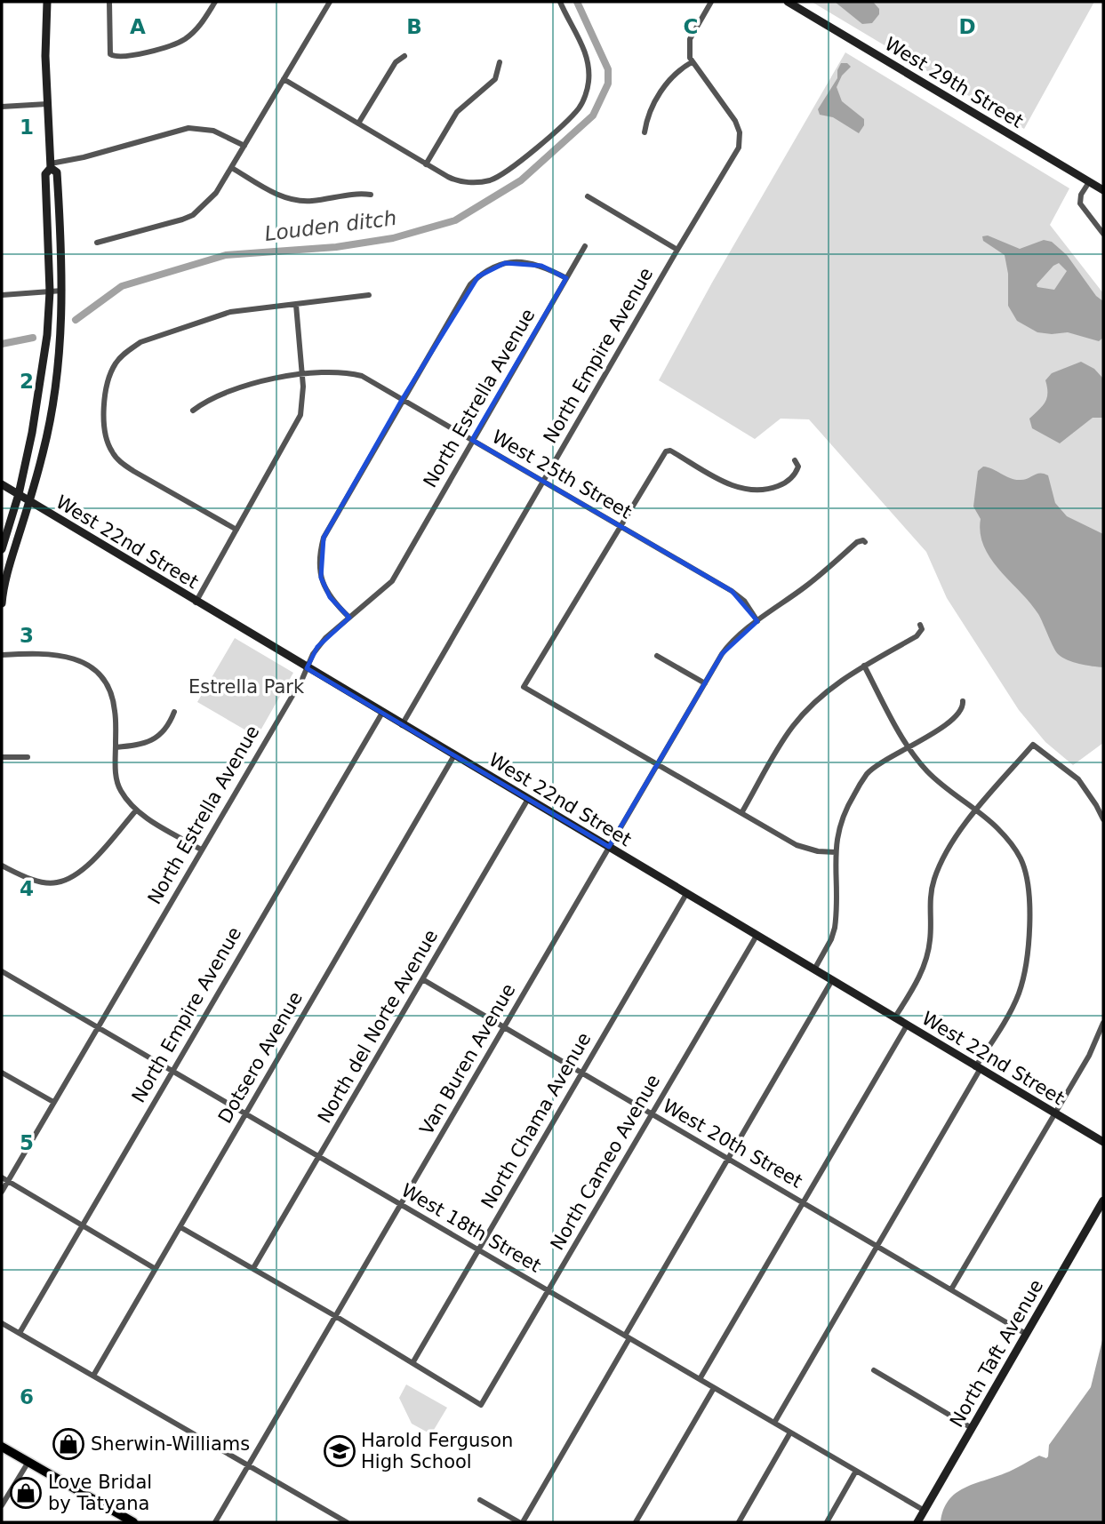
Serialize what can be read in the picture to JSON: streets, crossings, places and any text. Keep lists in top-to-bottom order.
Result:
{
  "streets": {
    "main road": ["West 29th Street", "West 22nd Street", "North Taft Avenue"],
    "street": [
      "North Empire Avenue",
      "North Estrella Avenue",
      "West 25th Street",
      "North del Norte Avenue",
      "Dotsero Avenue",
      "Van Buren Avenue",
      "North Chama Avenue",
      "West 20th Street",
      "North Cameo Avenue",
      "West 18th Street"
    ]
  },
  "crossings": [
    ["North Empire Avenue", "West 25th Street"],
    ["North Empire Avenue", "West 22nd Street"],
    ["North Empire Avenue", "West 18th Street"],
    ["North Estrella Avenue", "West 25th Street"],
    ["North Estrella Avenue", "West 22nd Street"],
    ["North Estrella Avenue", "West 18th Street"],
    ["West 25th Street", "Van Buren Avenue"],
    ["West 22nd Street", "North del Norte Avenue"],
    ["West 22nd Street", "Dotsero Avenue"],
    ["West 22nd Street", "Van Buren Avenue"],
    ["West 22nd Street", "North Chama Avenue"],
    ["West 22nd Street", "North Cameo Avenue"],
    ["North del Norte Avenue", "West 20th Street"],
    ["North del Norte Avenue", "West 18th Street"],
    ["Dotsero Avenue", "West 18th Street"],
    ["Van Buren Avenue", "West 20th Street"],
    ["Van Buren Avenue", "West 18th Street"],
    ["North Chama Avenue", "West 20th Street"],
    ["North Chama Avenue", "North Cameo Avenue"],
    ["North Chama Avenue", "West 18th Street"],
    ["West 20th Street", "North Cameo Avenue"],
    ["West 20th Street", "North Taft Avenue"],
    ["North Cameo Avenue", "West 18th Street"],
    ["West 18th Street", "North Taft Avenue"]
  ],
  "water": ["Louden ditch"],
  "parks": ["Estrella Park"],
  "places": {
    "shop": ["Sherwin-Williams", "Love Bridal by Tatyana"],
    "school or university": ["Harold Ferguson High School"]
  },
  "grid": {
    "columns": [
      "A",
      "B",
      "C",
      "D"
    ],
    "rows": [
      "1",
      "2",
      "3",
      "4",
      "5",
      "6"
    ]
  }
}
